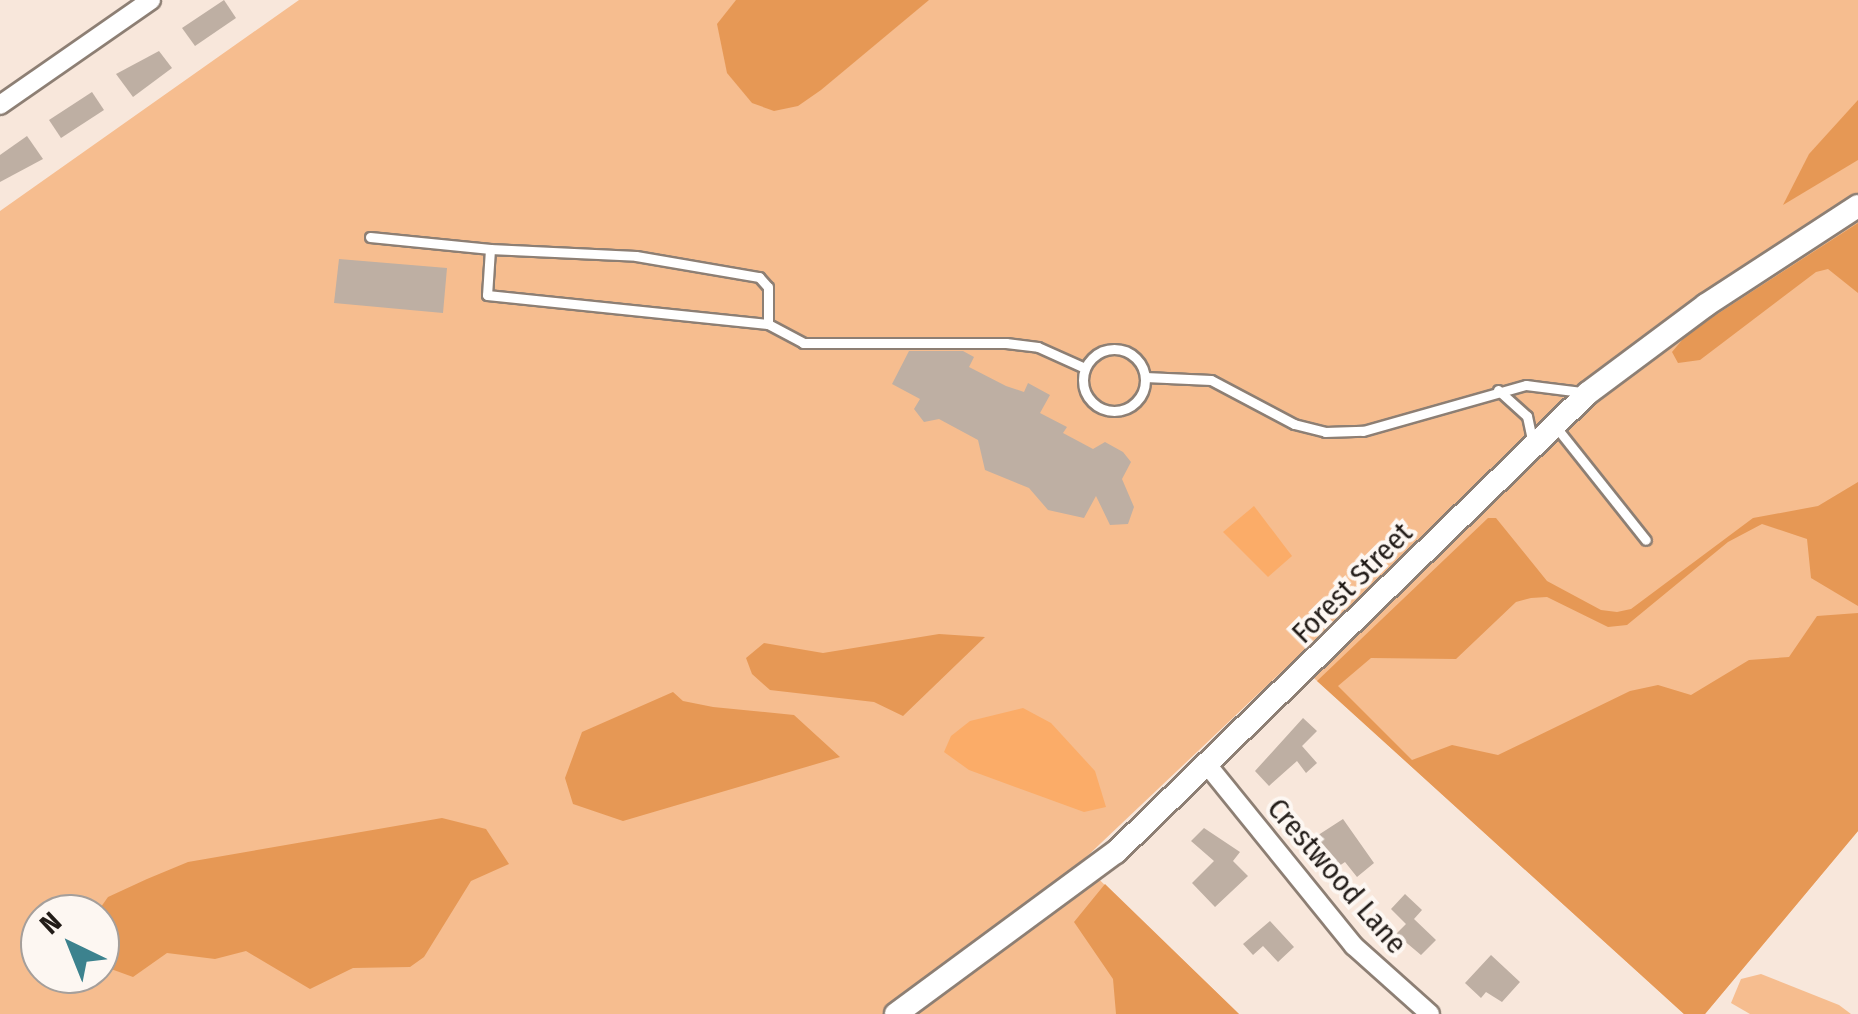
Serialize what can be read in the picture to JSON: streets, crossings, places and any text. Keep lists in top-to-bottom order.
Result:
{
  "streets": {
    "street": ["Forest Street", "Crestwood Lane"]
  },
  "crossings": [
    ["Forest Street", "Crestwood Lane"]
  ],
  "north": "top left"
}
